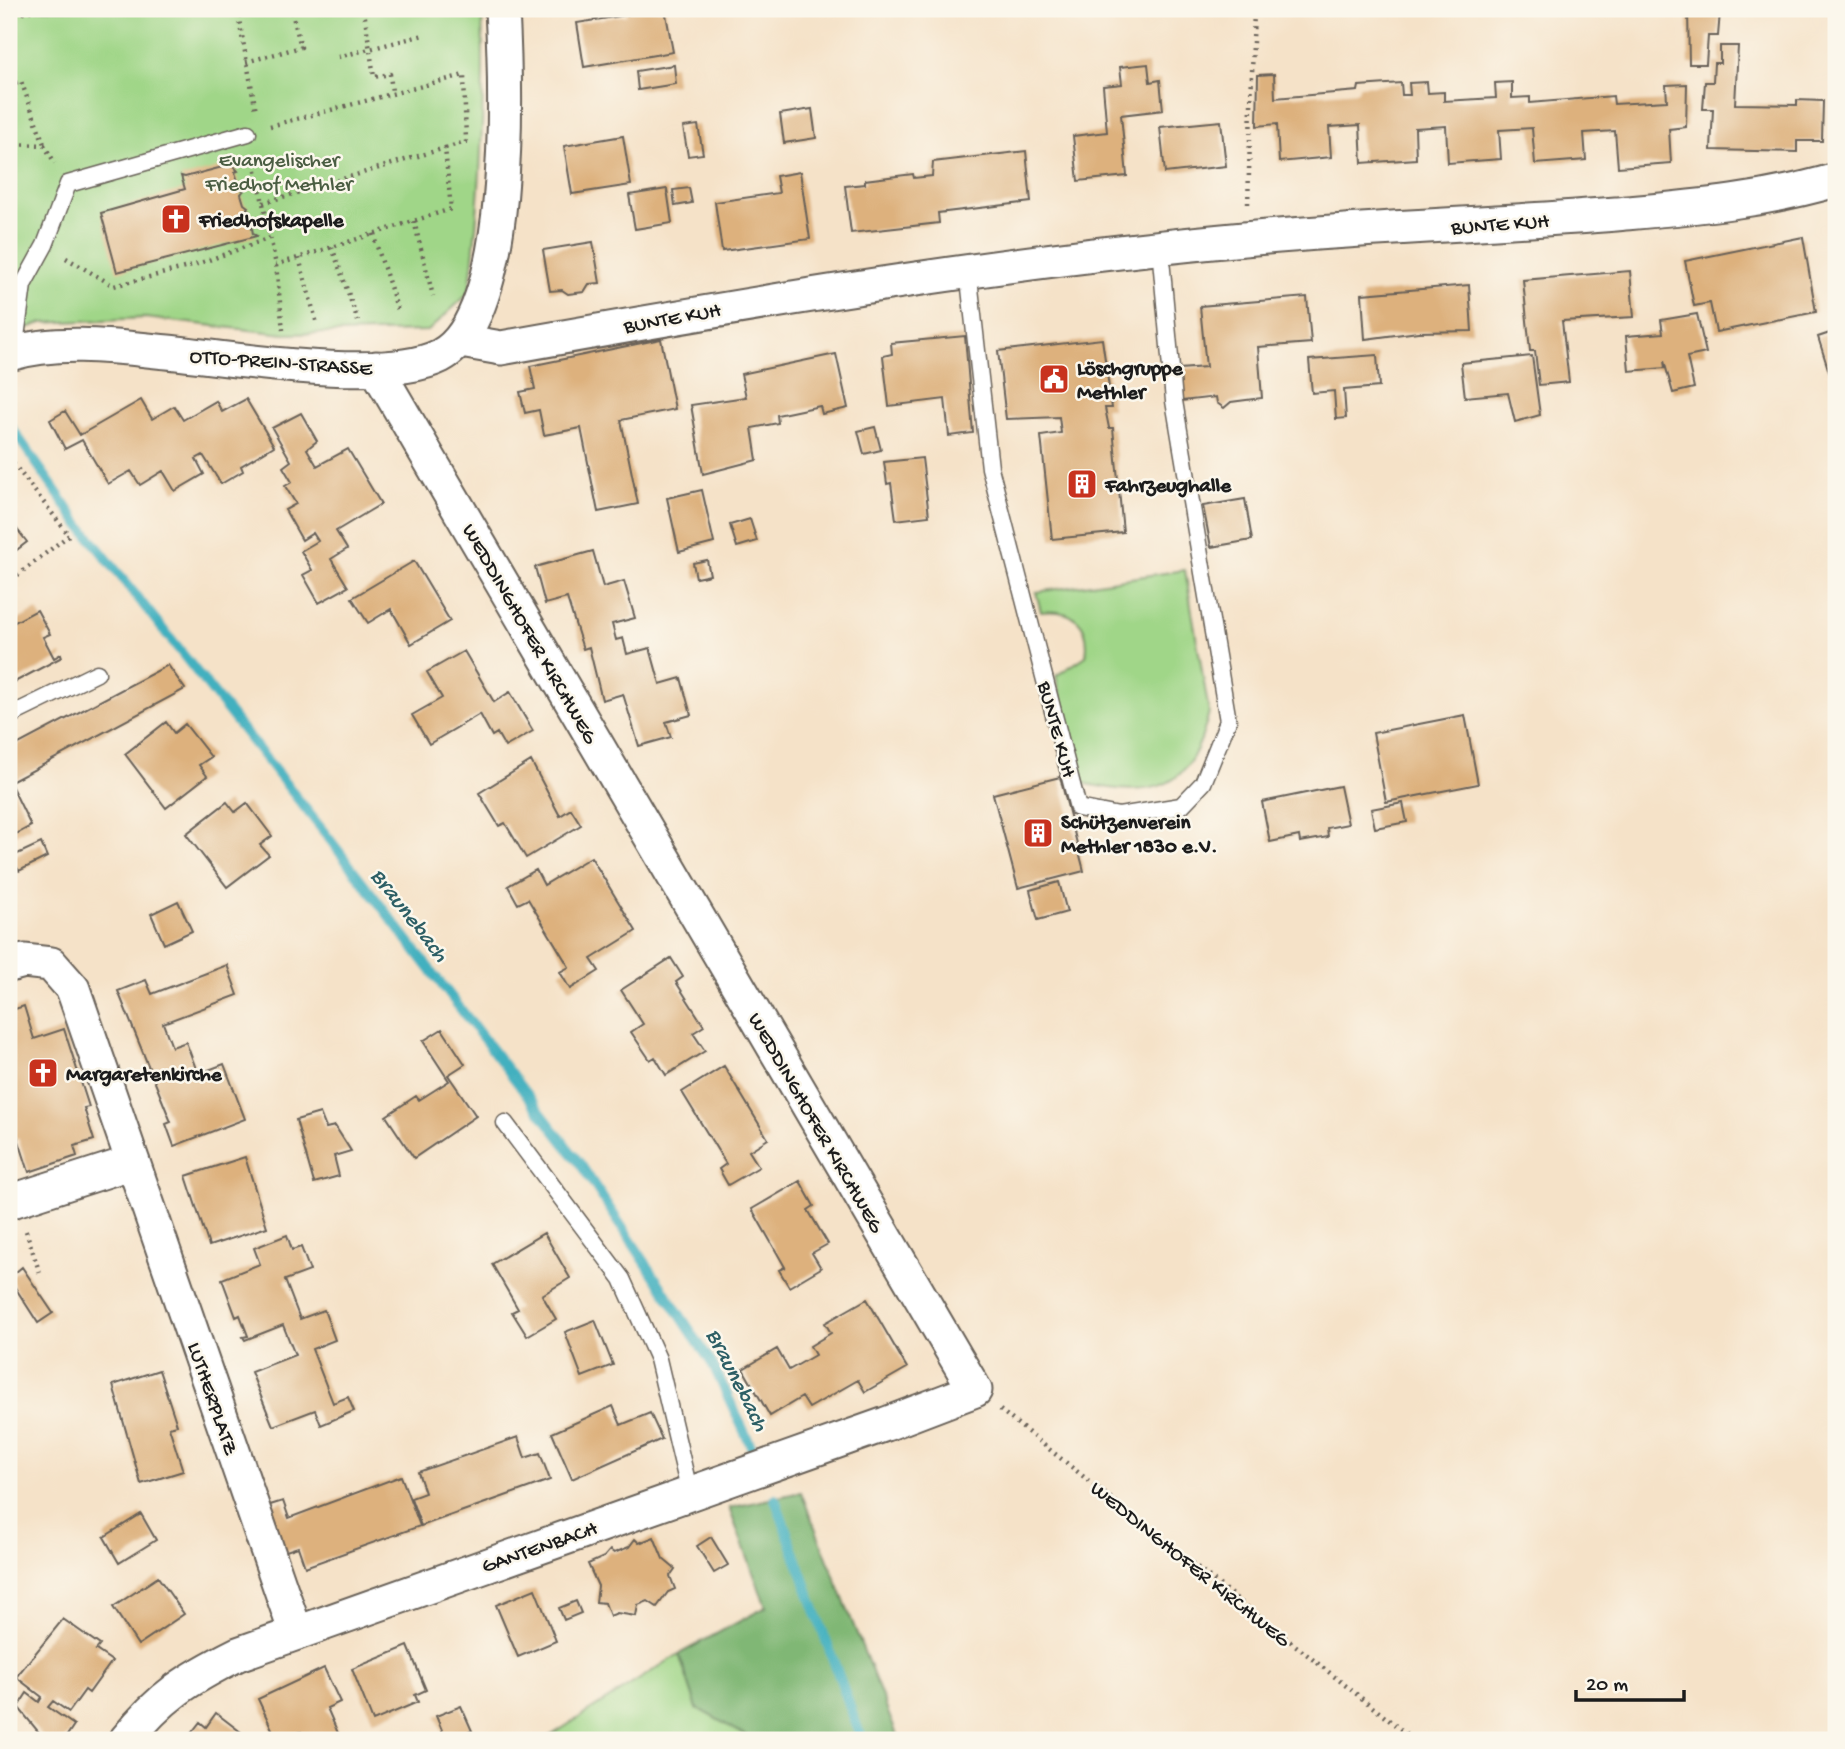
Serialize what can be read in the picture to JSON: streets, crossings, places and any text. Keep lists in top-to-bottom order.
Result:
{
  "streets": {
    "street": [
      "BUNTE KUH",
      "OTTO-PREIN-STRASSE",
      "WEDDINGHOFER KIRCHWEG",
      "LUTHERPLATZ",
      "GANTENBACH"
    ]
  },
  "crossings": [
    ["BUNTE KUH", "OTTO-PREIN-STRASSE"],
    ["OTTO-PREIN-STRASSE", "WEDDINGHOFER KIRCHWEG"],
    ["WEDDINGHOFER KIRCHWEG", "GANTENBACH"],
    ["LUTHERPLATZ", "GANTENBACH"]
  ],
  "water": ["Braunebach"],
  "parks": ["Evangelischer Friedhof Methler"],
  "places": {
    "church": ["Friedhofskapelle", "Margaretenkirche"],
    "public building": ["Löschgruppe Methler"],
    "building": ["Fahrzeughalle", "Schützenverein Methler 1830 e.V."]
  },
  "scale_bar": "20 m"
}
